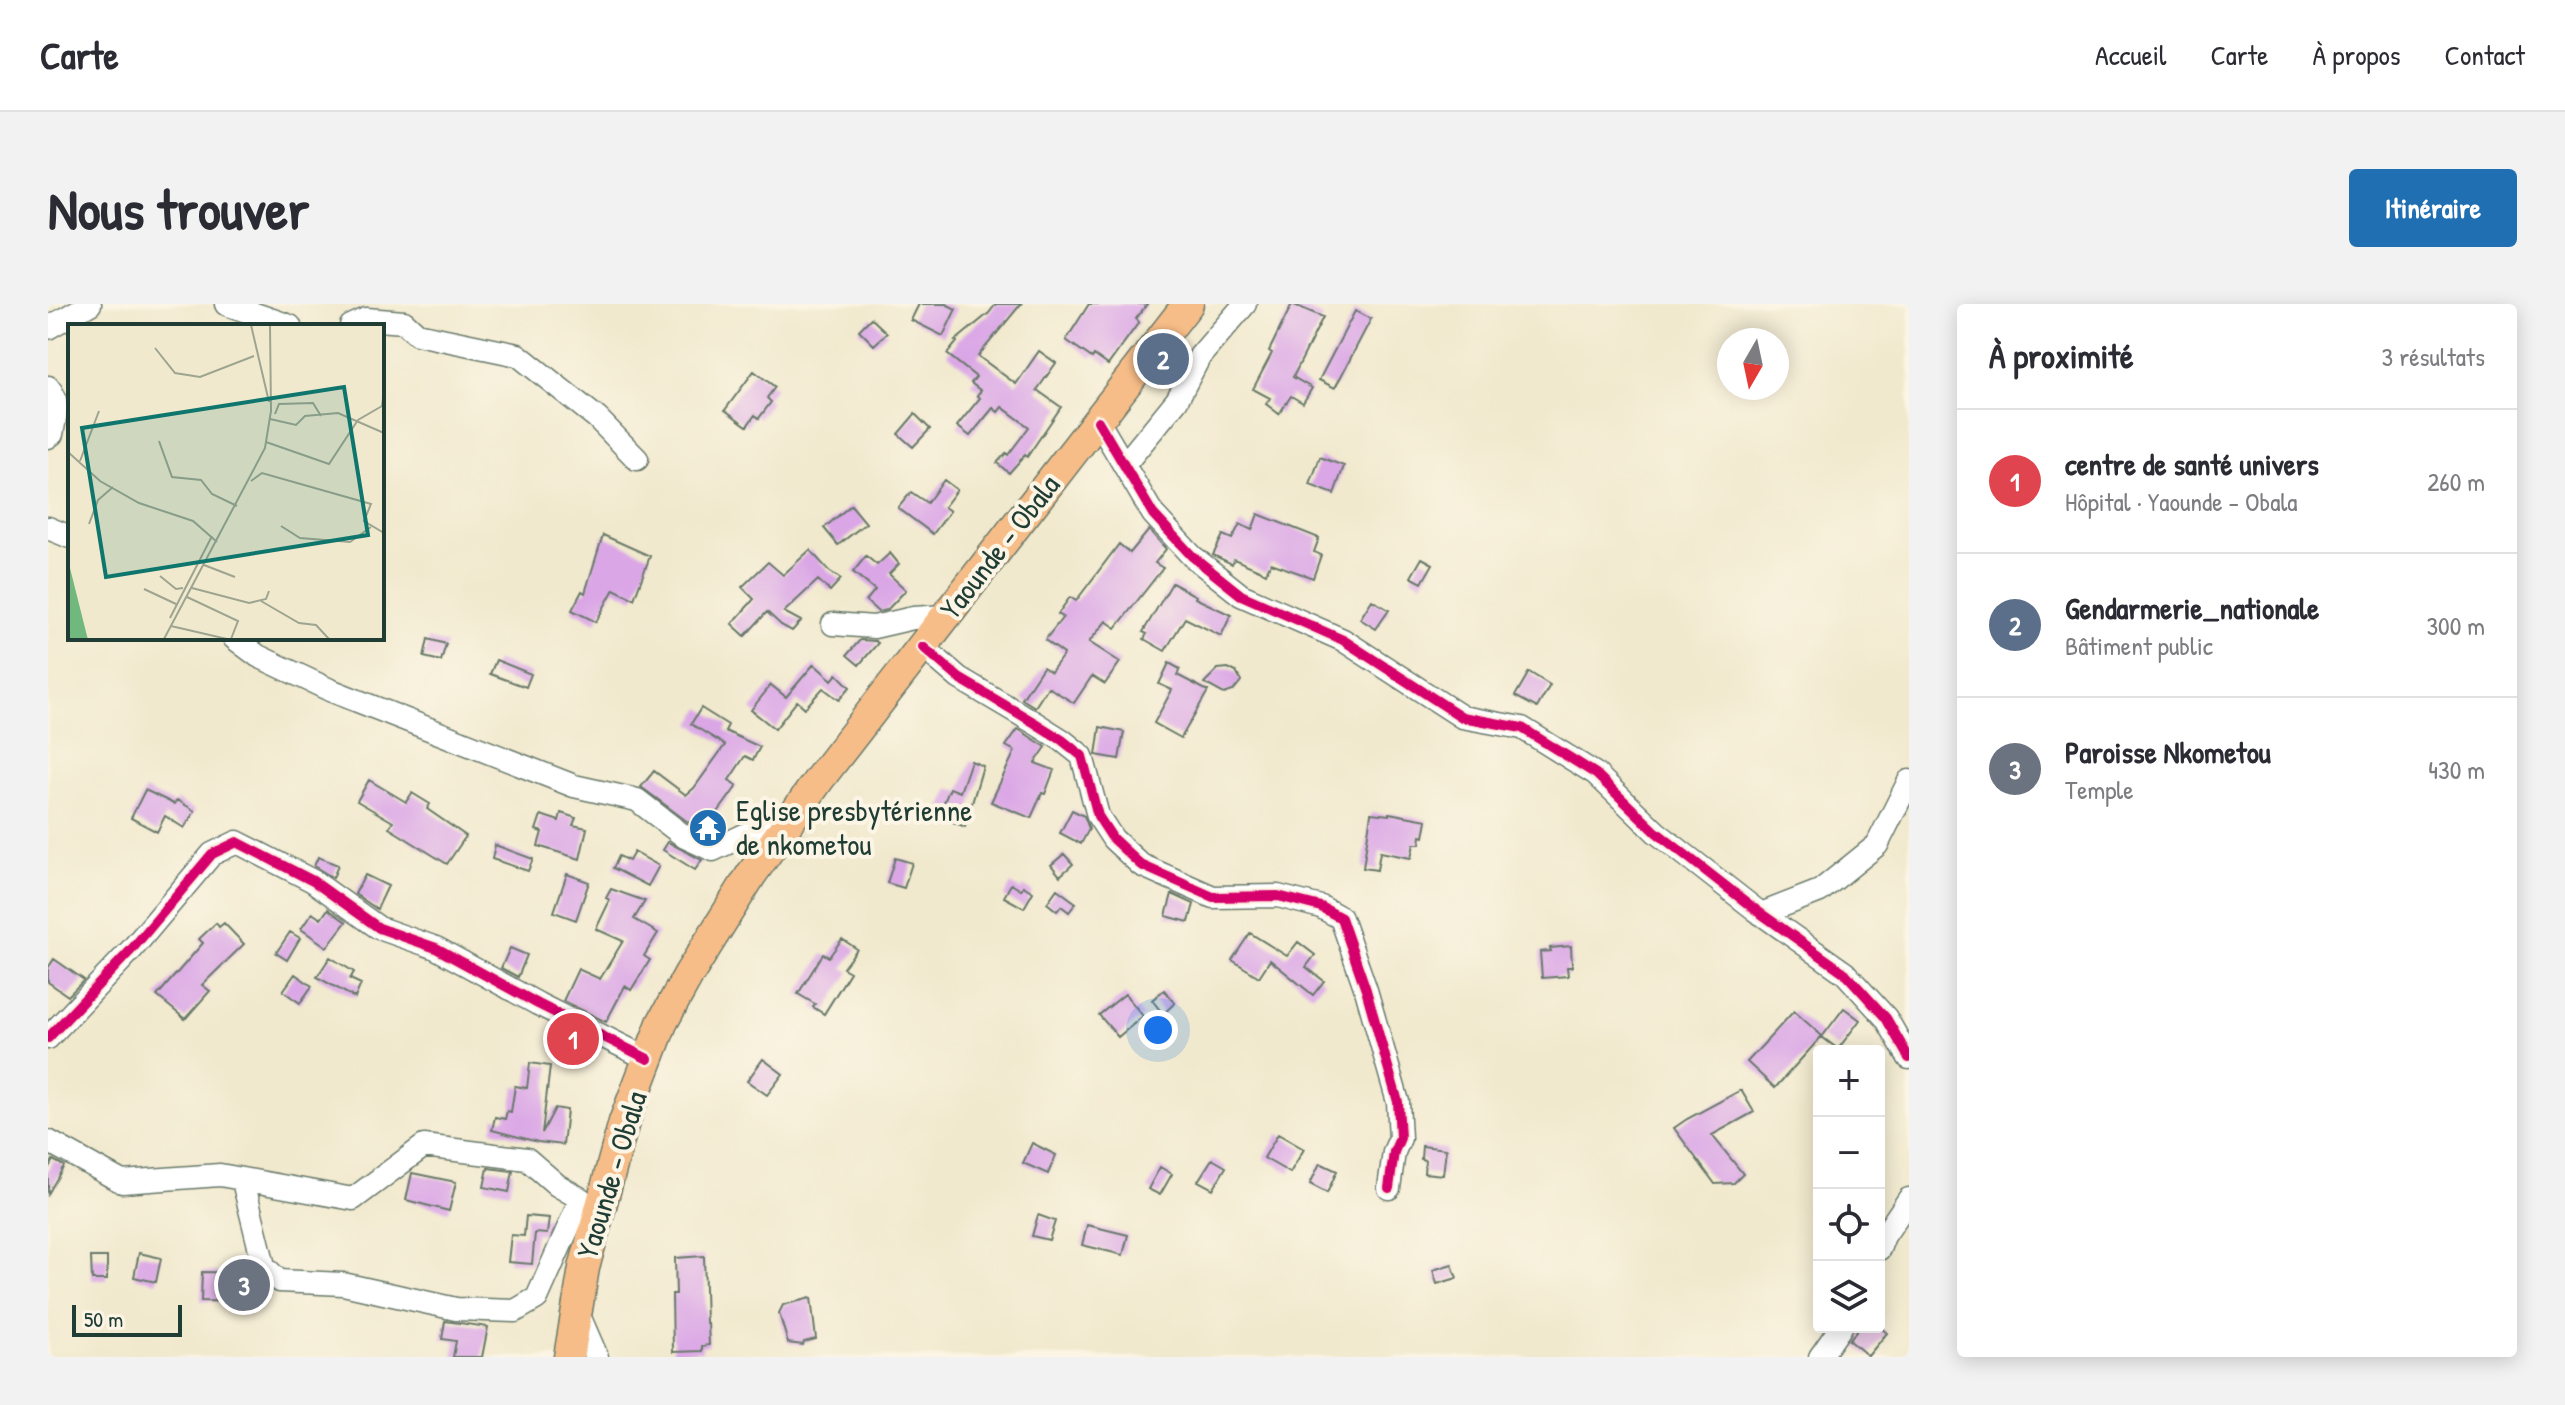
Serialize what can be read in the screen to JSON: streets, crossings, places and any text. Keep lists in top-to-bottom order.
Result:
{
  "streets": {
    "highway": ["Yaounde - Obala"]
  },
  "places": {
    "temple": ["Eglise presbytérienne de nkometou"]
  },
  "scale_bar": "50 m",
  "north": "bottom",
  "page": {
    "header": "Carte",
    "nav": [
      "Accueil",
      "Carte",
      "À propos",
      "Contact"
    ],
    "buttons": "Itinéraire",
    "title": "Nous trouver",
    "heading": ["À proximité", "3 résultats"],
    "pins": ["2", "1", "3"],
    "list": [
      {
        "mark": "1",
        "name": "centre de santé univers",
        "note": "Hôpital · Yaounde - Obala",
        "value": "260 m"
      },
      {
        "mark": "2",
        "name": "Gendarmerie_nationale",
        "note": "Bâtiment public",
        "value": "300 m"
      },
      {
        "mark": "3",
        "name": "Paroisse Nkometou",
        "note": "Temple",
        "value": "430 m"
      }
    ],
    "map_buttons": ["+", "−"],
    "scale": "50 m"
  }
}
